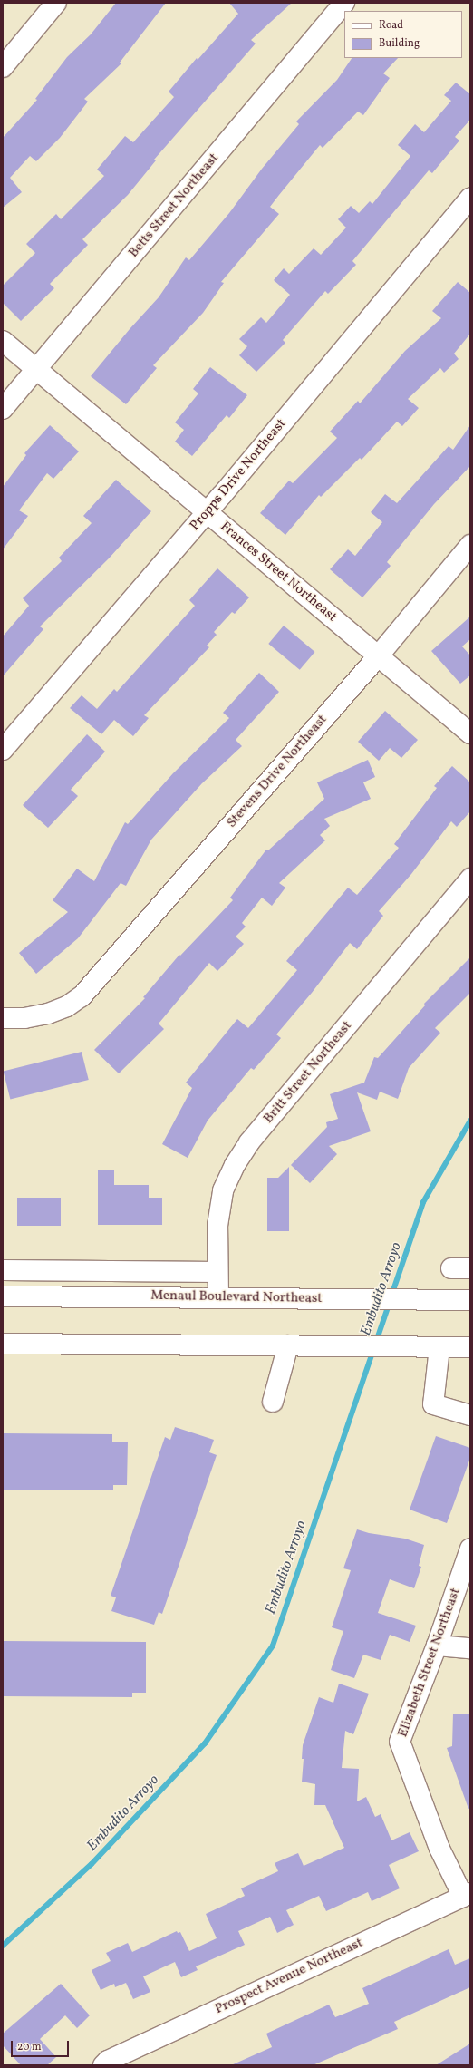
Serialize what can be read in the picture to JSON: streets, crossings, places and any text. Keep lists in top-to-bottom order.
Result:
{
  "streets": {
    "street": [
      "Betts Street Northeast",
      "Propps Drive Northeast",
      "Frances Street Northeast",
      "Stevens Drive Northeast",
      "Britt Street Northeast",
      "Menaul Boulevard Northeast",
      "Elizabeth Street Northeast",
      "Prospect Avenue Northeast"
    ]
  },
  "crossings": [
    ["Betts Street Northeast", "Frances Street Northeast"],
    ["Propps Drive Northeast", "Frances Street Northeast"],
    ["Frances Street Northeast", "Stevens Drive Northeast"],
    ["Britt Street Northeast", "Menaul Boulevard Northeast"],
    ["Elizabeth Street Northeast", "Prospect Avenue Northeast"]
  ],
  "water": ["Embudito Arroyo"],
  "legend": ["Road", "Building"],
  "scale_bar": "20 m"
}
